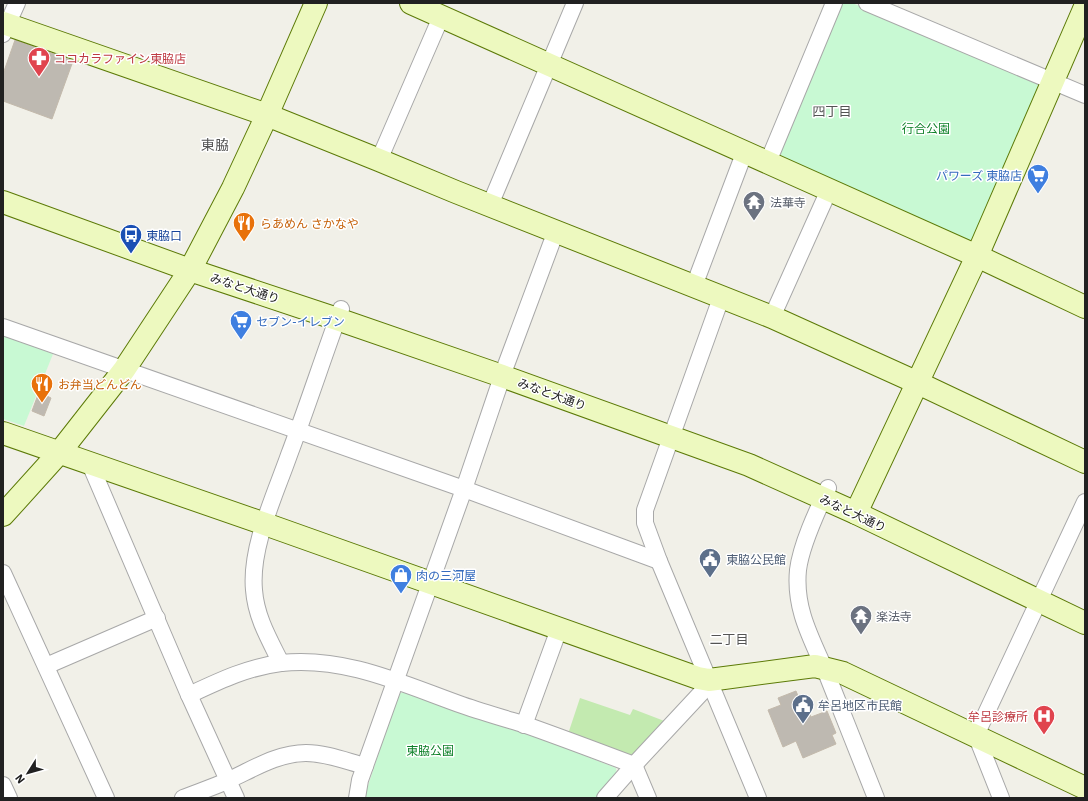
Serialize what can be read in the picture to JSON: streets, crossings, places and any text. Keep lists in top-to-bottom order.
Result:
{
  "streets": {
    "street": ["みなと大通り"]
  },
  "districts": ["四丁目", "東脇", "二丁目"],
  "parks": ["行合公園", "東脇公園"],
  "places": {
    "pharmacy": ["ココカラファイン東脇店"],
    "supermarket": ["パワーズ 東脇店", "セブン-イレブン"],
    "temple": ["法華寺", "楽法寺"],
    "restaurant": ["らあめん さかなや", "お弁当どんどん"],
    "bus stop": ["東脇口"],
    "public building": ["東脇公民館", "牟呂地区市民館"],
    "shop": ["肉の三河屋"],
    "hospital": ["牟呂診療所"]
  },
  "north": "bottom left"
}
